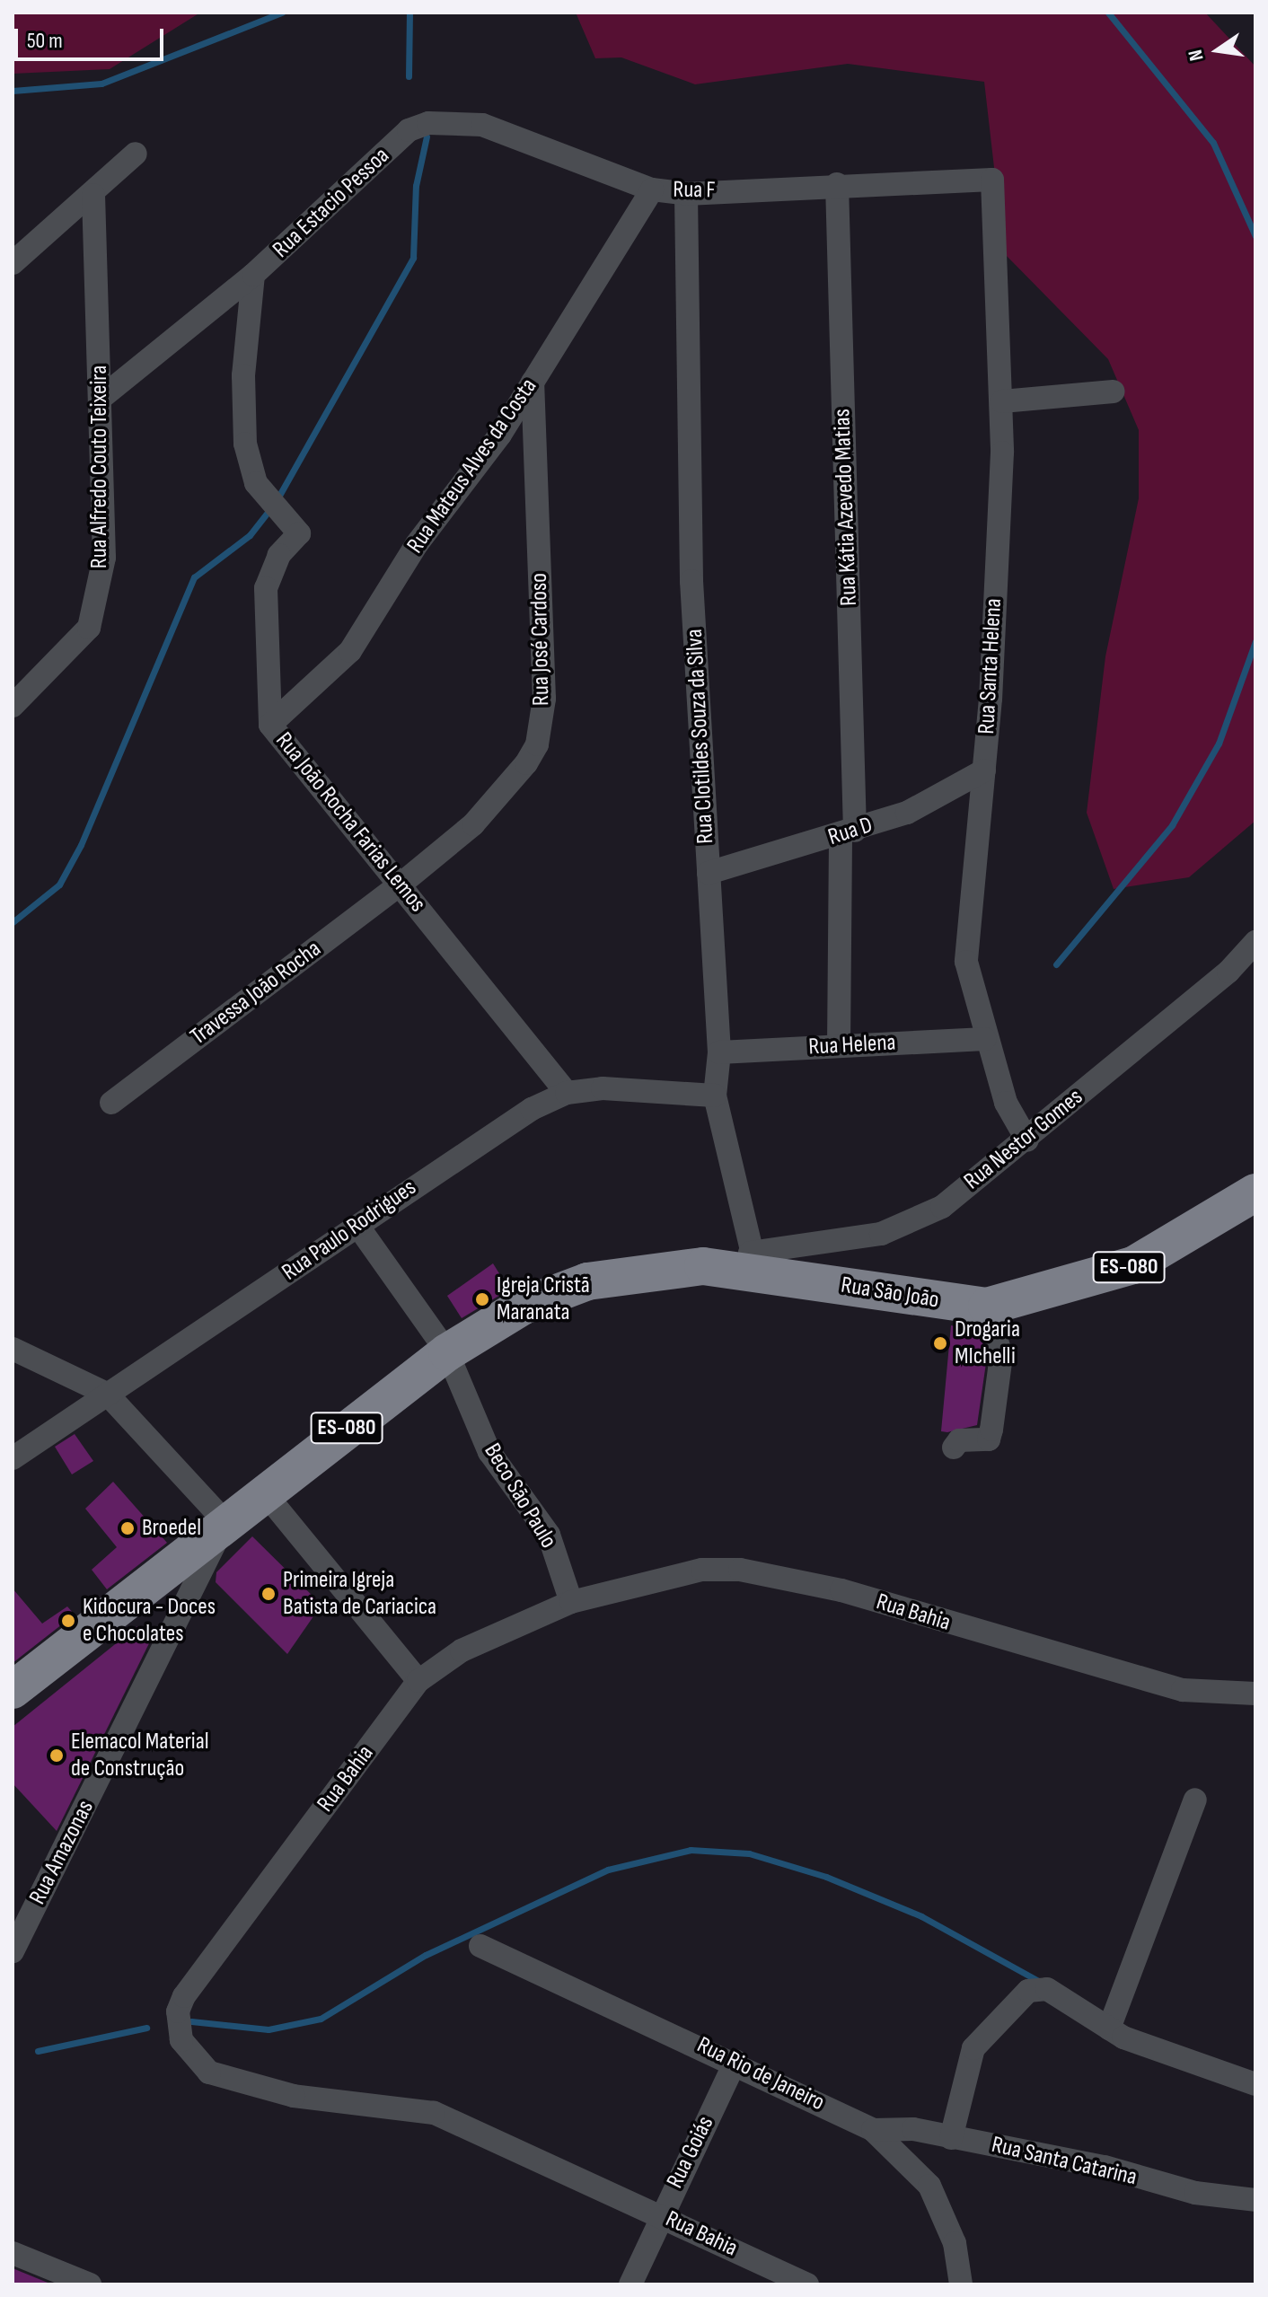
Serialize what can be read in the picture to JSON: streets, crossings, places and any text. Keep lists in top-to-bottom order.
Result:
{
  "streets": {
    "main road": ["ES-080", "Rua São João"],
    "street": [
      "Rua F",
      "Rua Estacio Pessoa",
      "Rua Mateus Alves da Costa",
      "Rua Alfredo Couto Teixeira",
      "Rua Kátia Azevedo Matias",
      "Rua José Cardoso",
      "Rua Santa Helena",
      "Rua Clotildes Souza da Silva",
      "Rua João Rocha Farias Lemos",
      "Rua D",
      "Travessa João Rocha",
      "Rua Helena",
      "Rua Nestor Gomes",
      "Rua Paulo Rodrigues",
      "Beco São Paulo",
      "Rua Bahia",
      "Rua Amazonas",
      "Rua Rio de Janeiro",
      "Rua Goiás",
      "Rua Santa Catarina"
    ]
  },
  "crossings": [
    ["Rua F", "Rua Estacio Pessoa"],
    ["Rua F", "Rua Mateus Alves da Costa"],
    ["Rua F", "Rua Kátia Azevedo Matias"],
    ["Rua F", "Rua Santa Helena"],
    ["Rua F", "Rua Clotildes Souza da Silva"],
    ["Rua Estacio Pessoa", "Rua Alfredo Couto Teixeira"],
    ["Rua Estacio Pessoa", "Rua João Rocha Farias Lemos"],
    ["Rua Mateus Alves da Costa", "Rua José Cardoso"],
    ["Rua Mateus Alves da Costa", "Rua João Rocha Farias Lemos"],
    ["Rua Kátia Azevedo Matias", "Rua D"],
    ["Rua Kátia Azevedo Matias", "Rua Helena"],
    ["Rua José Cardoso", "Rua João Rocha Farias Lemos"],
    ["Rua José Cardoso", "Travessa João Rocha"],
    ["Rua Santa Helena", "Rua D"],
    ["Rua Santa Helena", "Rua Helena"],
    ["Rua Santa Helena", "Rua Nestor Gomes"],
    ["Rua Clotildes Souza da Silva", "Rua D"],
    ["Rua Clotildes Souza da Silva", "Rua Helena"],
    ["Rua Clotildes Souza da Silva", "Rua Nestor Gomes"],
    ["Rua Clotildes Souza da Silva", "Rua Paulo Rodrigues"],
    ["Rua Clotildes Souza da Silva", "ES-080"],
    ["Rua Clotildes Souza da Silva", "Rua São João"],
    ["Rua João Rocha Farias Lemos", "Travessa João Rocha"],
    ["Rua João Rocha Farias Lemos", "Rua Paulo Rodrigues"],
    ["Rua Nestor Gomes", "ES-080"],
    ["Rua Nestor Gomes", "Rua São João"],
    ["Rua Paulo Rodrigues", "Beco São Paulo"],
    ["ES-080", "Rua São João"],
    ["ES-080", "Beco São Paulo"],
    ["ES-080", "Rua Amazonas"],
    ["Beco São Paulo", "Rua Bahia"],
    ["Rua Bahia", "Rua Goiás"],
    ["Rua Rio de Janeiro", "Rua Goiás"],
    ["Rua Rio de Janeiro", "Rua Santa Catarina"]
  ],
  "places": [
    "Igreja Cristã Maranata",
    "Drogaria MIchelli",
    "Broedel",
    "Primeira Igreja Batista de Cariacica",
    "Kidocura - Doces e Chocolates",
    "Elemacol Material de Construção"
  ],
  "scale_bar": "50 m",
  "north": "left"
}
